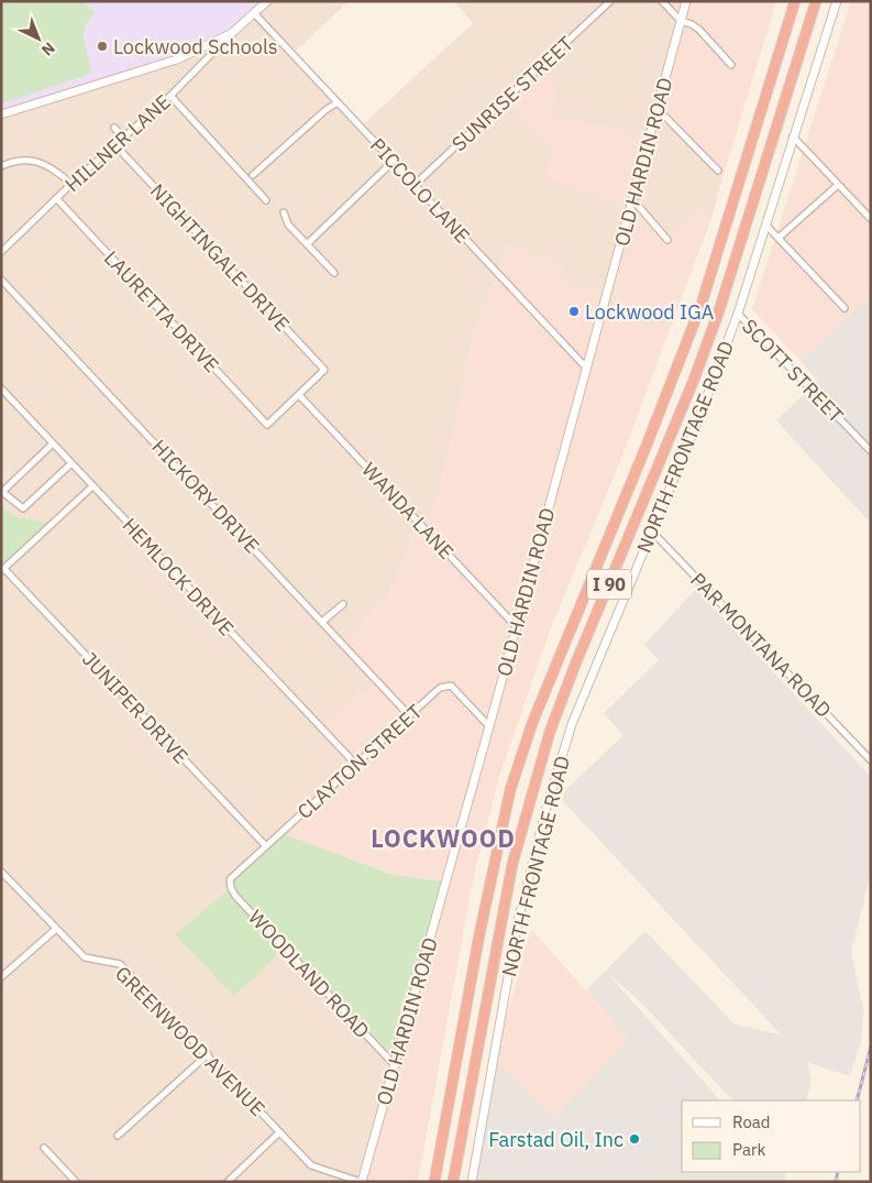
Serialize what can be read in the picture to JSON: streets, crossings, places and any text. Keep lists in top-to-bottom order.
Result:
{
  "streets": {
    "highway": ["I 90"],
    "street": [
      "SUNRISE STREET",
      "HILLNER LANE",
      "OLD HARDIN ROAD",
      "PICCOLO LANE",
      "NIGHTINGALE DRIVE",
      "LAURETTA DRIVE",
      "SCOTT STREET",
      "NORTH FRONTAGE ROAD",
      "HICKORY DRIVE",
      "WANDA LANE",
      "HEMLOCK DRIVE",
      "PAR MONTANA ROAD",
      "JUNIPER DRIVE",
      "CLAYTON STREET",
      "WOODLAND ROAD",
      "GREENWOOD AVENUE"
    ]
  },
  "crossings": [
    ["SUNRISE STREET", "PICCOLO LANE"],
    ["HILLNER LANE", "NIGHTINGALE DRIVE"],
    ["HILLNER LANE", "LAURETTA DRIVE"],
    ["OLD HARDIN ROAD", "PICCOLO LANE"],
    ["OLD HARDIN ROAD", "WANDA LANE"],
    ["OLD HARDIN ROAD", "CLAYTON STREET"],
    ["OLD HARDIN ROAD", "WOODLAND ROAD"],
    ["OLD HARDIN ROAD", "GREENWOOD AVENUE"],
    ["NIGHTINGALE DRIVE", "LAURETTA DRIVE"],
    ["NIGHTINGALE DRIVE", "WANDA LANE"],
    ["LAURETTA DRIVE", "WANDA LANE"],
    ["SCOTT STREET", "NORTH FRONTAGE ROAD"],
    ["NORTH FRONTAGE ROAD", "PAR MONTANA ROAD"],
    ["HICKORY DRIVE", "CLAYTON STREET"],
    ["HEMLOCK DRIVE", "CLAYTON STREET"],
    ["JUNIPER DRIVE", "CLAYTON STREET"],
    ["CLAYTON STREET", "WOODLAND ROAD"]
  ],
  "districts": ["LOCKWOOD"],
  "places": ["Lockwood Schools", "Lockwood IGA", "Farstad Oil, Inc"],
  "legend": ["Road", "Park"],
  "north": "bottom right"
}
